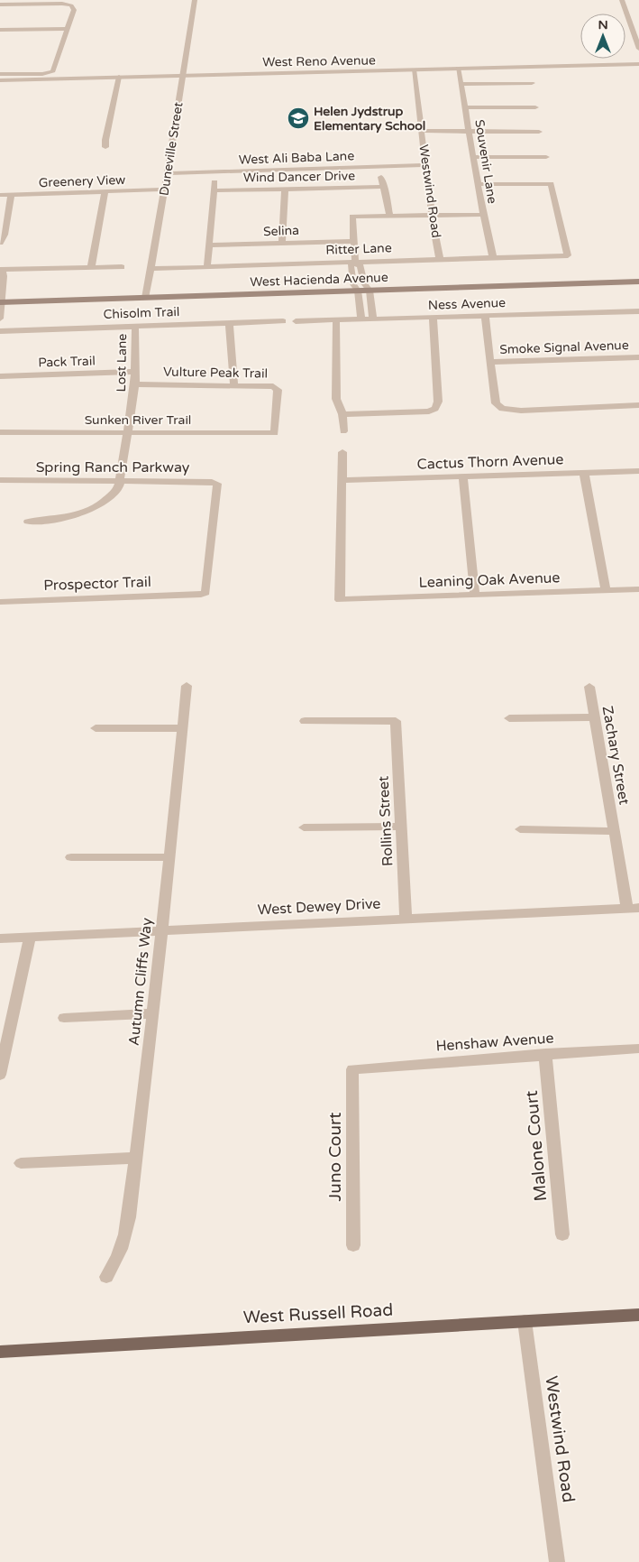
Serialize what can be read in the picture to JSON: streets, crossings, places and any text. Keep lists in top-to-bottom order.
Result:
{
  "streets": {
    "main road": ["West Hacienda Avenue", "West Russell Road"],
    "street": [
      "West Reno Avenue",
      "Duneville Street",
      "West Ali Baba Lane",
      "Souvenir Lane",
      "Wind Dancer Drive",
      "Greenery View",
      "Westwind Road",
      "Selina",
      "Ritter Lane",
      "Ness Avenue",
      "Chisolm Trail",
      "Smoke Signal Avenue",
      "Pack Trail",
      "Lost Lane",
      "Vulture Peak Trail",
      "Sunken River Trail",
      "Cactus Thorn Avenue",
      "Spring Ranch Parkway",
      "Leaning Oak Avenue",
      "Prospector Trail",
      "Zachary Street",
      "Rollins Street",
      "West Dewey Drive",
      "Autumn Cliffs Way",
      "Henshaw Avenue",
      "Malone Court",
      "Juno Court"
    ]
  },
  "crossings": [
    ["West Reno Avenue", "Duneville Street"],
    ["West Reno Avenue", "Souvenir Lane"],
    ["West Reno Avenue", "Westwind Road"],
    ["Duneville Street", "West Ali Baba Lane"],
    ["Duneville Street", "Greenery View"],
    ["Duneville Street", "Ritter Lane"],
    ["Duneville Street", "West Hacienda Avenue"],
    ["West Ali Baba Lane", "Westwind Road"],
    ["Souvenir Lane", "Ritter Lane"],
    ["Wind Dancer Drive", "Selina"],
    ["Westwind Road", "Ritter Lane"],
    ["Westwind Road", "West Russell Road"],
    ["Chisolm Trail", "Lost Lane"],
    ["Pack Trail", "Lost Lane"],
    ["Lost Lane", "Vulture Peak Trail"],
    ["Lost Lane", "Sunken River Trail"],
    ["Lost Lane", "Spring Ranch Parkway"],
    ["Vulture Peak Trail", "Sunken River Trail"],
    ["Cactus Thorn Avenue", "Leaning Oak Avenue"],
    ["Spring Ranch Parkway", "Prospector Trail"],
    ["Zachary Street", "West Dewey Drive"],
    ["Rollins Street", "West Dewey Drive"],
    ["West Dewey Drive", "Autumn Cliffs Way"],
    ["Henshaw Avenue", "Malone Court"],
    ["Henshaw Avenue", "Juno Court"]
  ],
  "places": {
    "school or university": ["Helen Jydstrup Elementary School"]
  },
  "north": "top"
}
